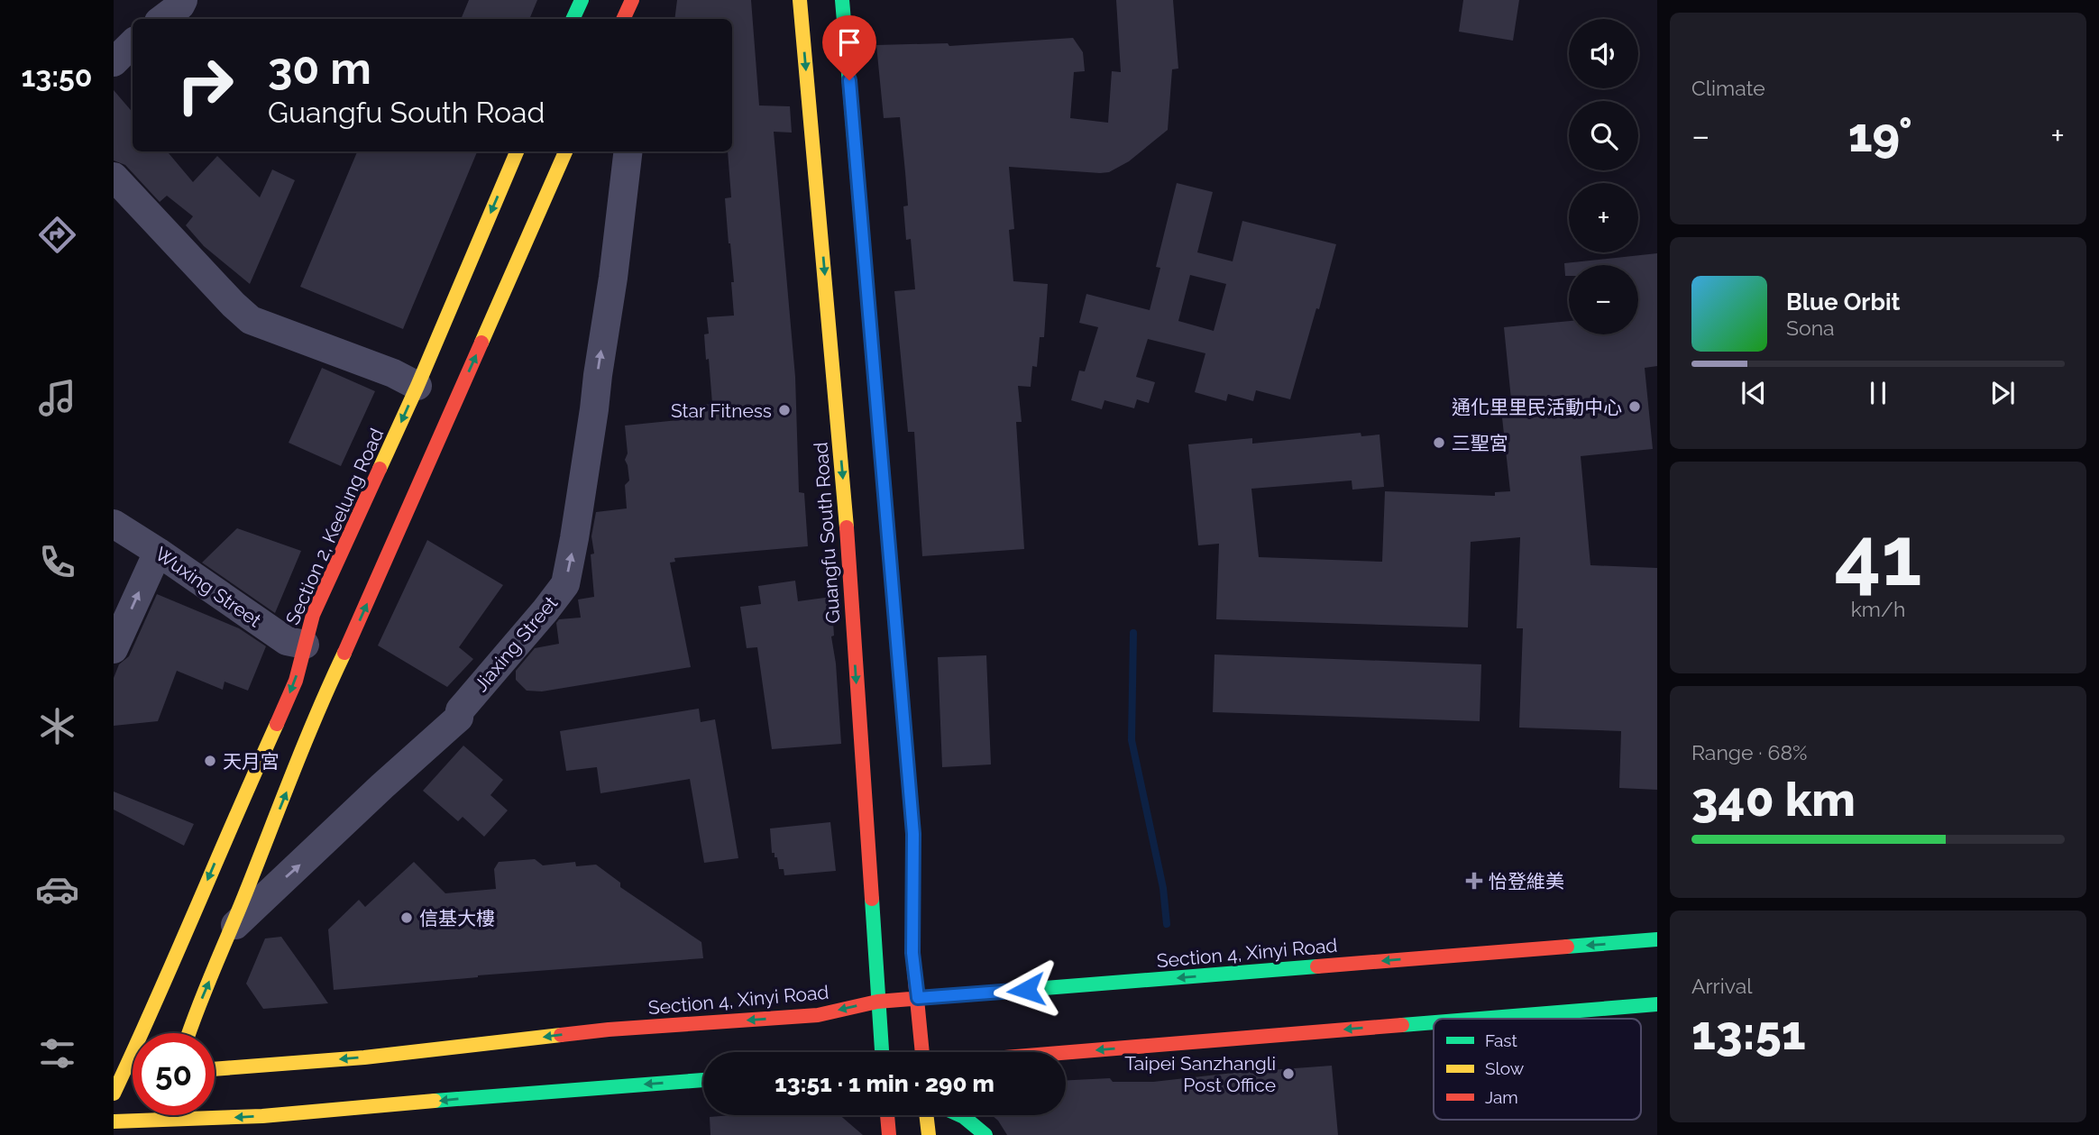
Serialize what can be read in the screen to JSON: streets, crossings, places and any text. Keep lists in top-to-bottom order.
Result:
{
  "streets": {
    "main road": ["Section 2, Keelung Road", "Guangfu South Road", "Section 4, Xinyi Road"],
    "street": ["Wuxing Street", "Jiaxing Street"]
  },
  "crossings": [
    ["Section 2, Keelung Road", "Wuxing Street"],
    ["Guangfu South Road", "Section 4, Xinyi Road"]
  ],
  "one_way": ["Jiaxing Street"],
  "places": {
    "other": [
      "通化里里民活動中心",
      "Star Fitness",
      "三聖宮",
      "天月宮",
      "信基大樓",
      "Taipei Sanzhangli Post Office"
    ],
    "health": ["怡登維美"]
  },
  "legend": ["Fast", "Slow", "Jam"],
  "page": {
    "tabs": "13:50",
    "tile": [
      "Climate",
      ["41", "km/h"],
      ["Range · 68%", "340 km"],
      ["Arrival", "13:51"]
    ],
    "map_buttons": ["+", "−"],
    "turn": ["30 m", "Guangfu South Road"],
    "heat": ["−", "19°", "+"],
    "song": ["Blue Orbit", "Sona"],
    "limit": "50",
    "trip": "13:51 · 1 min · 290 m"
  }
}
